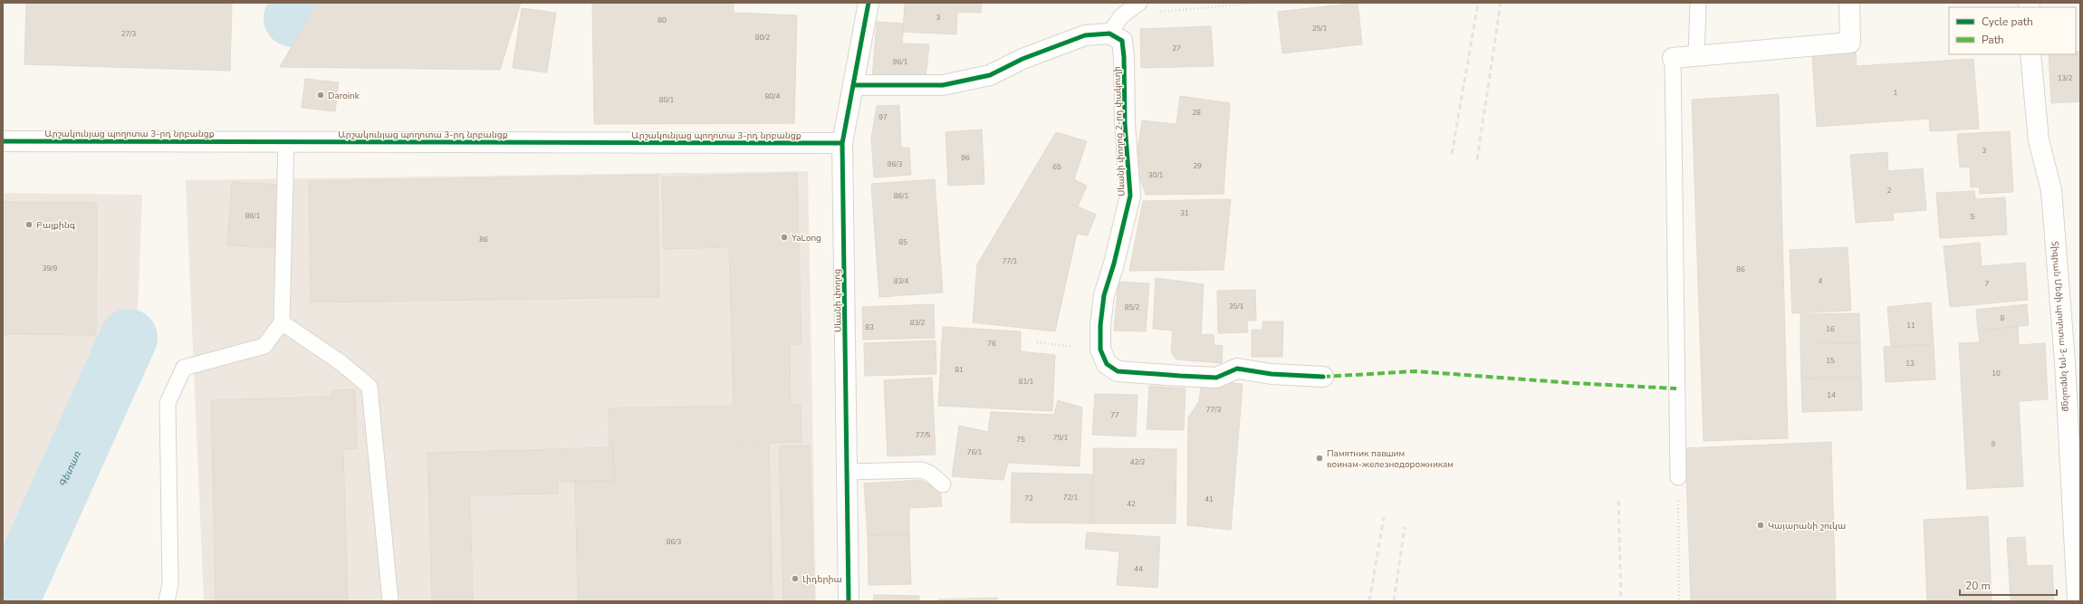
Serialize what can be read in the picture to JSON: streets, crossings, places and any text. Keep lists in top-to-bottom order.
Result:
{
  "streets": {
    "street": [
      "Սևանի փողոց 2-րդ փակուղի",
      "Արշակունյաց պողոտա 3-րդ նրբանցք",
      "Սևանի փողոց",
      "Տիգրան Մեծի պողոտա 3-րդ նրբանցք"
    ]
  },
  "crossings": [
    ["Արշակունյաց պողոտա 3-րդ նրբանցք", "Սևանի փողոց"]
  ],
  "water": ["Գետառ"],
  "places": [
    "Daroink",
    "Բայքինգ",
    "YaLong",
    "Памятник павшим воинам-железнодорожникам",
    "Կայարանի շուկա",
    "Լիդերիա"
  ],
  "house_numbers": [
    "3",
    "80",
    "25/1",
    "27/3",
    "80/2",
    "27",
    "96/1",
    "13/2",
    "1",
    "80/4",
    "80/1",
    "28",
    "97",
    "3",
    "96",
    "96/3",
    "29",
    "65",
    "30/1",
    "2",
    "86/1",
    "31",
    "86/1",
    "5",
    "86",
    "85",
    "77/1",
    "39/9",
    "86",
    "83/4",
    "4",
    "7",
    "35/1",
    "85/2",
    "8",
    "83/2",
    "11",
    "83",
    "16",
    "76",
    "15",
    "13",
    "81",
    "10",
    "81/1",
    "14",
    "77/3",
    "77",
    "77/5",
    "75/1",
    "75",
    "9",
    "76/1",
    "42/2",
    "72/1",
    "72",
    "41",
    "42",
    "86/3",
    "44"
  ],
  "legend": ["Cycle path", "Path"],
  "scale_bar": "20 m"
}
